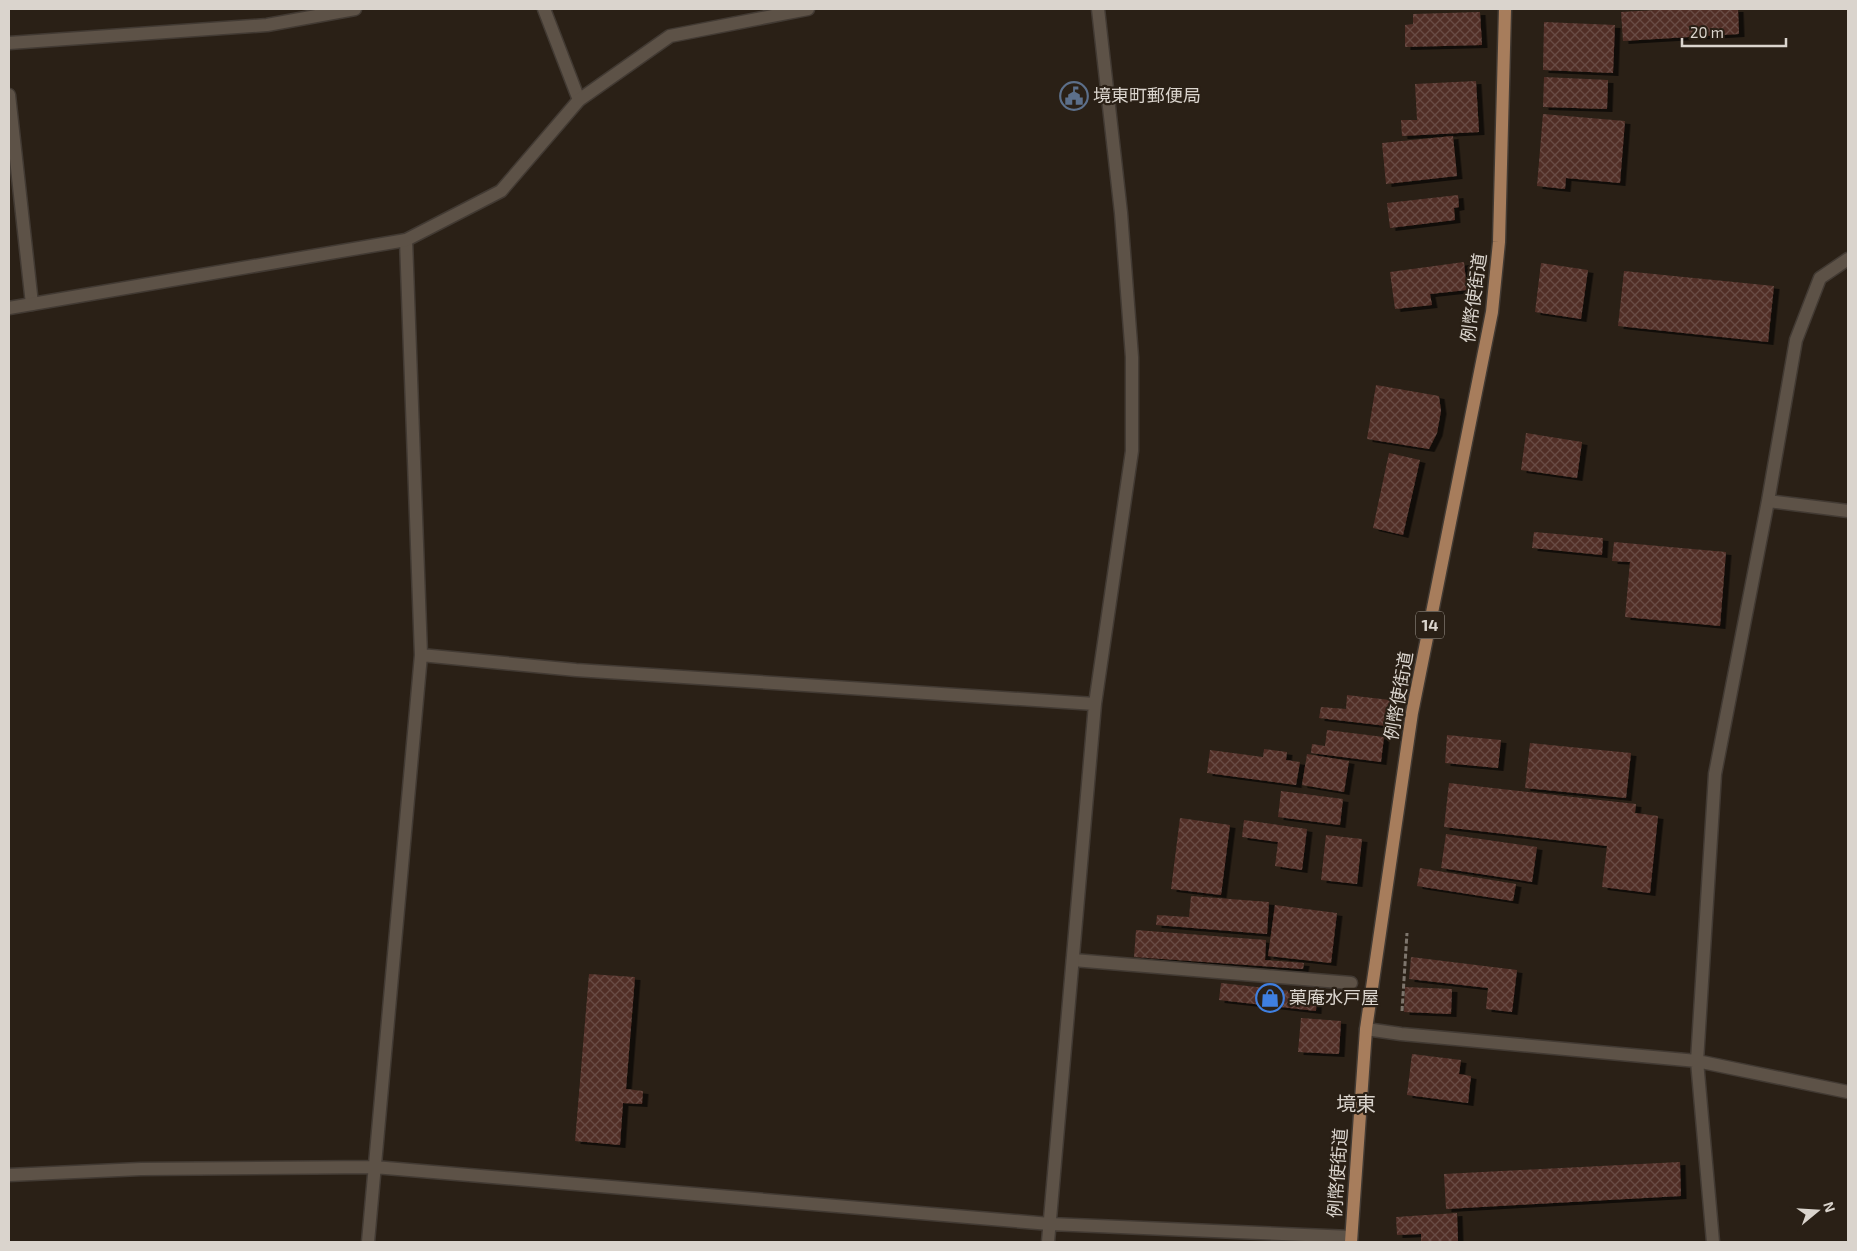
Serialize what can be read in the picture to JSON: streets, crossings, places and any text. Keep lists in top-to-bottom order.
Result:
{
  "streets": {
    "main road": ["例幣使街道", "14"]
  },
  "districts": ["境東"],
  "places": {
    "public building": ["境東町郵便局"],
    "shop": ["菓庵水戸屋"]
  },
  "scale_bar": "20 m",
  "north": "right"
}
